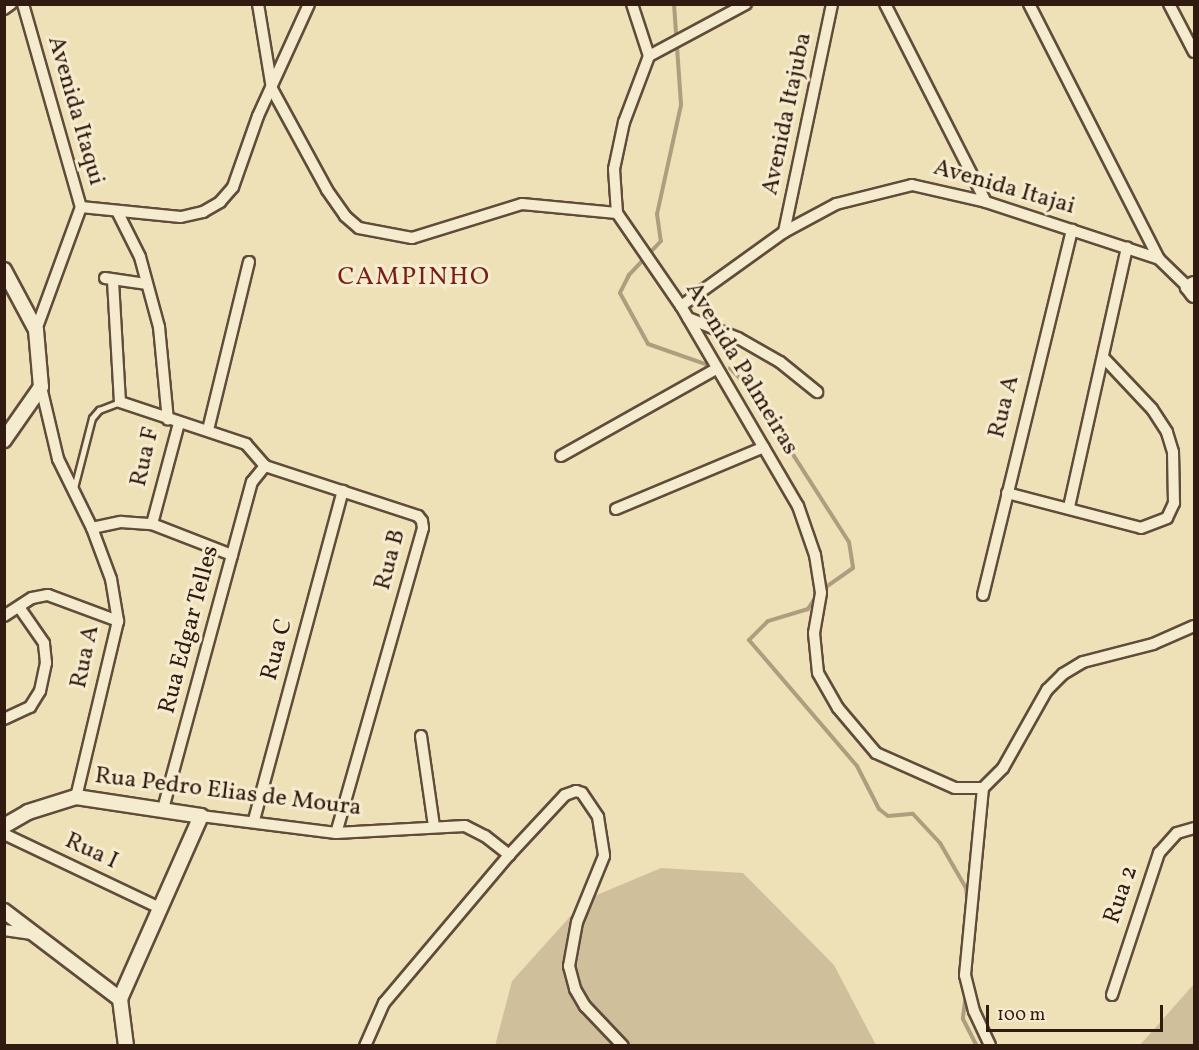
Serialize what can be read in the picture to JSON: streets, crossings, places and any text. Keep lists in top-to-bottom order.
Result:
{
  "streets": {
    "street": [
      "Avenida Itaqui",
      "Avenida Itajuba",
      "Avenida Itajai",
      "Avenida Palmeiras",
      "Rua A",
      "Rua F",
      "Rua B",
      "Rua Edgar Telles",
      "Rua C",
      "Rua Pedro Elias de Moura",
      "Rua I",
      "Rua 2"
    ]
  },
  "crossings": [
    ["Avenida Itajuba", "Avenida Itajai"],
    ["Avenida Itajai", "Avenida Palmeiras"],
    ["Avenida Itajai", "Rua A"],
    ["Rua A", "Rua Pedro Elias de Moura"],
    ["Rua B", "Rua Edgar Telles"],
    ["Rua B", "Rua C"],
    ["Rua B", "Rua Pedro Elias de Moura"],
    ["Rua Edgar Telles", "Rua Pedro Elias de Moura"],
    ["Rua C", "Rua Pedro Elias de Moura"]
  ],
  "districts": ["CAMPINHO"],
  "scale_bar": "100 m"
}
